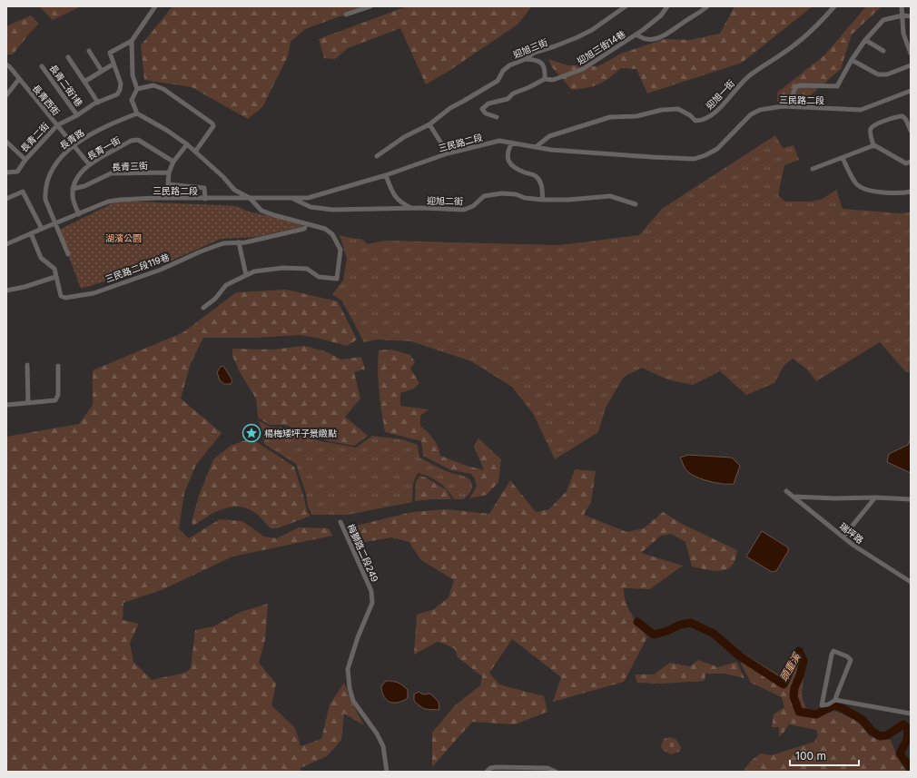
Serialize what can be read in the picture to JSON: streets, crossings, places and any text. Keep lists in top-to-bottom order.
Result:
{
  "streets": {
    "street": [
      "迎旭三街14巷",
      "迎旭三街",
      "長青二街1巷",
      "迎旭一街",
      "長青西街",
      "三民路二段",
      "長青二街",
      "長青路",
      "長青一街",
      "長青三街",
      "迎旭二街",
      "三民路二段119巷",
      "瑞坪路",
      "梅獅路二段249"
    ]
  },
  "crossings": [
    ["長青二街1巷", "長青二街"],
    ["迎旭一街", "三民路二段"],
    ["長青西街", "長青二街"],
    ["長青西街", "長青路"],
    ["長青西街", "長青一街"],
    ["三民路二段", "長青路"],
    ["三民路二段", "迎旭二街"],
    ["三民路二段", "三民路二段119巷"],
    ["長青一街", "長青三街"]
  ],
  "water": ["頭重溪"],
  "parks": ["湖濱公園"],
  "places": {
    "place": ["楊梅矮坪子景緻點"]
  },
  "scale_bar": "100 m"
}
